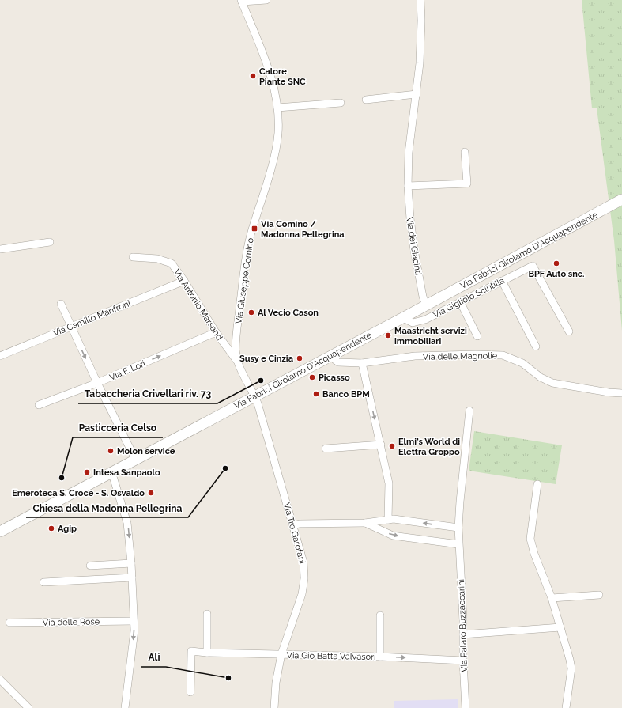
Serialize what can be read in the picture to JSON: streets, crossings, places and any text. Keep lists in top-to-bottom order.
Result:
{
  "streets": {
    "main road": ["Via Fabrici Girolamo D'Acquapendente"],
    "street": [
      "Via dei Giacinti",
      "Via Giuseppe Comino",
      "Via Gigliolo Scintilla",
      "Via Antonio Marsand",
      "Via Camillo Manfroni",
      "Via delle Magnolie",
      "Via F. Lori",
      "Via Tre Garofani",
      "Via delle Rose",
      "Via Pataro Buzzaccarini",
      "Via Gio Batta Valvasori"
    ]
  },
  "crossings": [
    ["Via dei Giacinti", "Via Fabrici Girolamo D'Acquapendente"],
    ["Via Fabrici Girolamo D'Acquapendente", "Via Giuseppe Comino"],
    ["Via Fabrici Girolamo D'Acquapendente", "Via Gigliolo Scintilla"],
    ["Via Fabrici Girolamo D'Acquapendente", "Via delle Magnolie"],
    ["Via Fabrici Girolamo D'Acquapendente", "Via Tre Garofani"],
    ["Via Giuseppe Comino", "Via Antonio Marsand"],
    ["Via Giuseppe Comino", "Via Tre Garofani"],
    ["Via Antonio Marsand", "Via Camillo Manfroni"],
    ["Via Antonio Marsand", "Via F. Lori"],
    ["Via Tre Garofani", "Via Gio Batta Valvasori"],
    ["Via Pataro Buzzaccarini", "Via Gio Batta Valvasori"]
  ],
  "one_way": ["Via F. Lori"],
  "places": {
    "other": [
      "Calore Piante SNC",
      "BPF Auto snc.",
      "Al Vecio Cason",
      "Maastricht servizi immobiliari",
      "Susy e Cinzia",
      "Picasso",
      "Tabaccheria Crivellari riv. 73",
      "Banco BPM",
      "Elmi's World di Elettra Groppo",
      "Molon service",
      "Chiesa della Madonna Pellegrina",
      "Intesa Sanpaolo",
      "Pasticceria Celso",
      "Emeroteca S. Croce - S. Osvaldo",
      "Agip",
      "Alì"
    ],
    "transit": ["Via Comino / Madonna Pellegrina"]
  }
}
